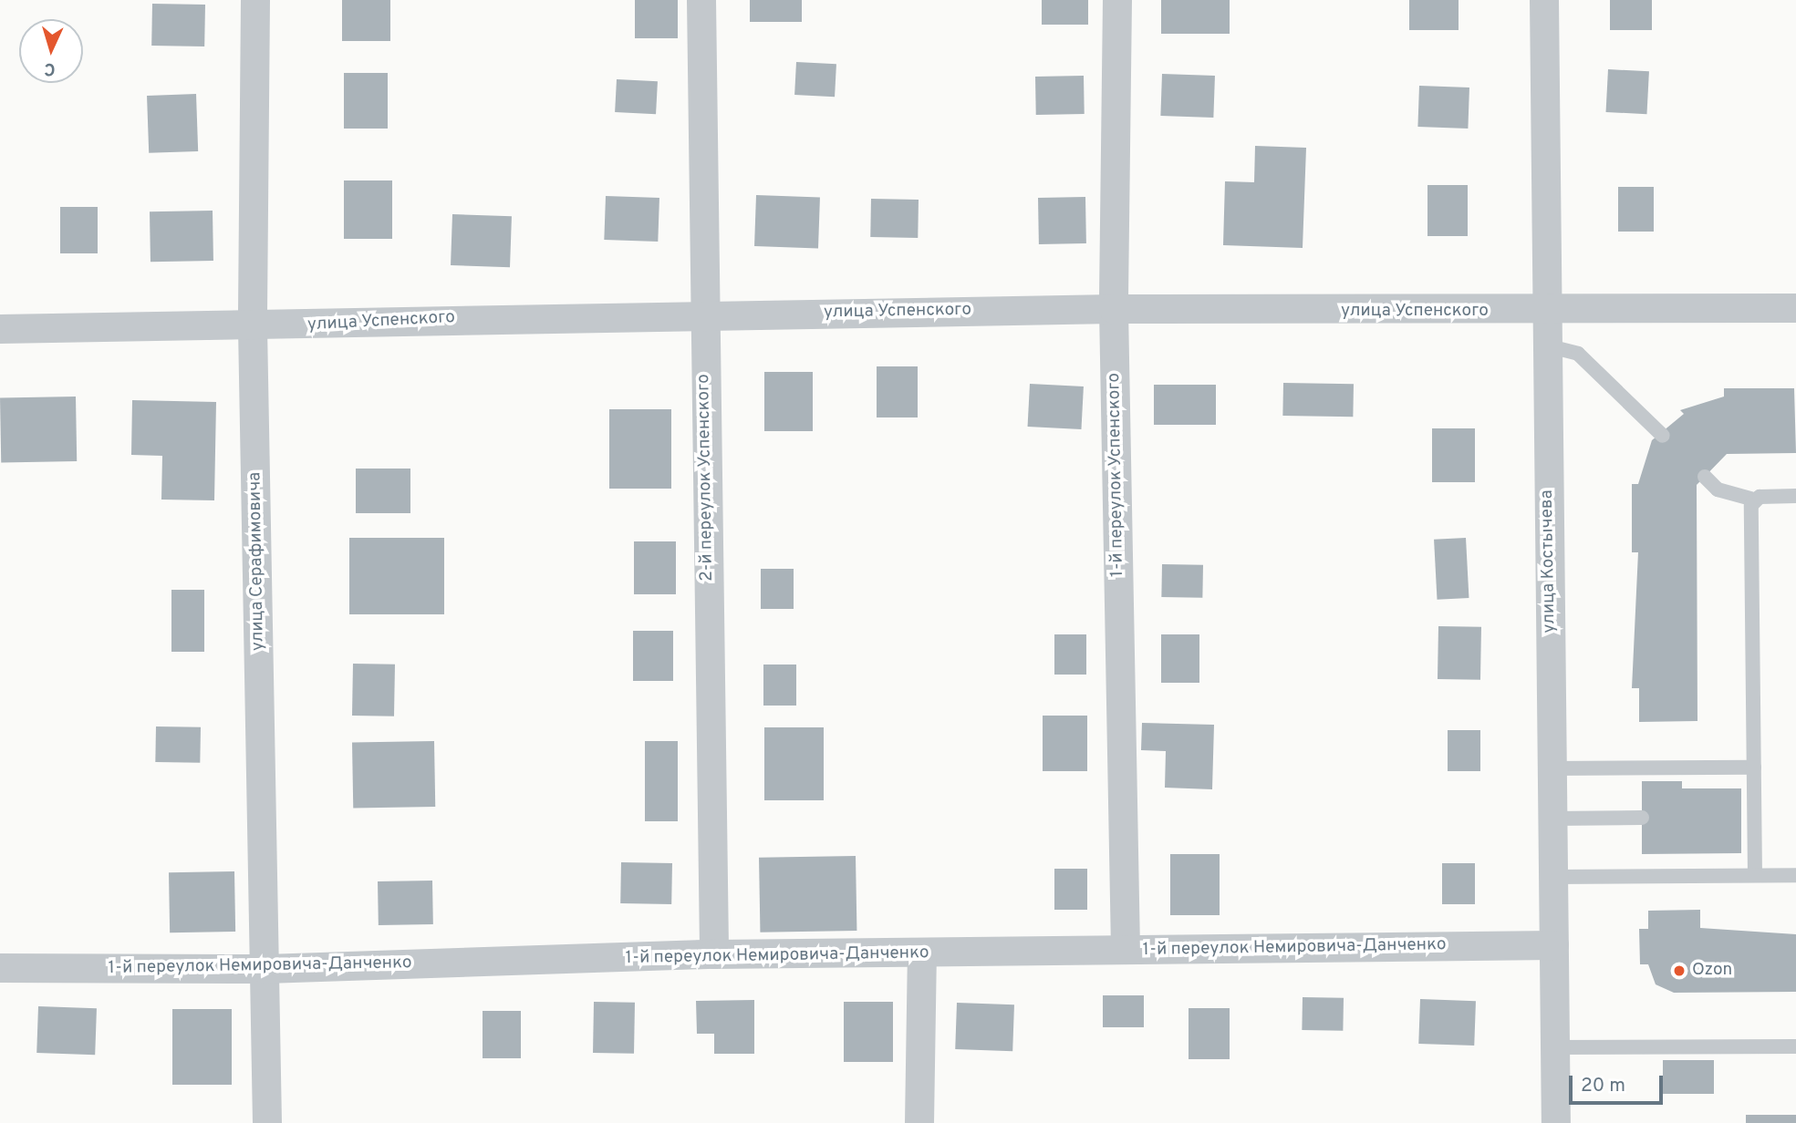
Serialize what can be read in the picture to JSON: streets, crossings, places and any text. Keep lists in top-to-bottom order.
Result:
{
  "streets": {
    "street": [
      "улица Успенского",
      "1-й переулок Успенского",
      "2-й переулок Успенского",
      "улица Серафимовича",
      "улица Костычева",
      "1-й переулок Немировича-Данченко"
    ]
  },
  "crossings": [
    ["улица Успенского", "1-й переулок Успенского"],
    ["улица Успенского", "2-й переулок Успенского"],
    ["улица Успенского", "улица Серафимовича"],
    ["улица Успенского", "улица Костычева"],
    ["1-й переулок Успенского", "1-й переулок Немировича-Данченко"],
    ["2-й переулок Успенского", "1-й переулок Немировича-Данченко"],
    ["улица Серафимовича", "1-й переулок Немировича-Данченко"],
    ["улица Костычева", "1-й переулок Немировича-Данченко"]
  ],
  "places": ["Ozon"],
  "scale_bar": "20 m",
  "north": "bottom"
}
